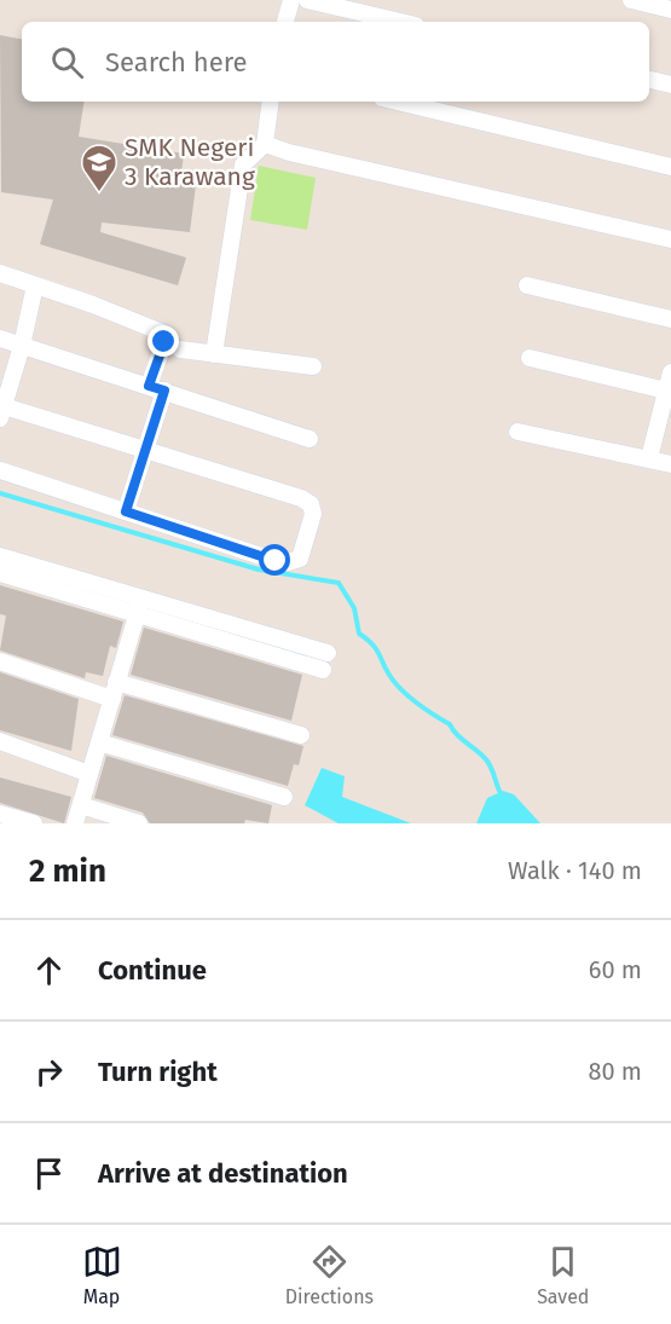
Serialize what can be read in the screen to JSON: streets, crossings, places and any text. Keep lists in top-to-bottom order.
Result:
{
  "places": {
    "school or university": ["SMK Negeri 3 Karawang"]
  },
  "page": {
    "search": "Search here",
    "heading": ["2 min", "Walk · 140 m"],
    "list": [
      ["Continue", "60 m"],
      ["Turn right", "80 m"],
      "Arrive at destination"
    ],
    "nav": ["Map", "Directions", "Saved"]
  }
}
